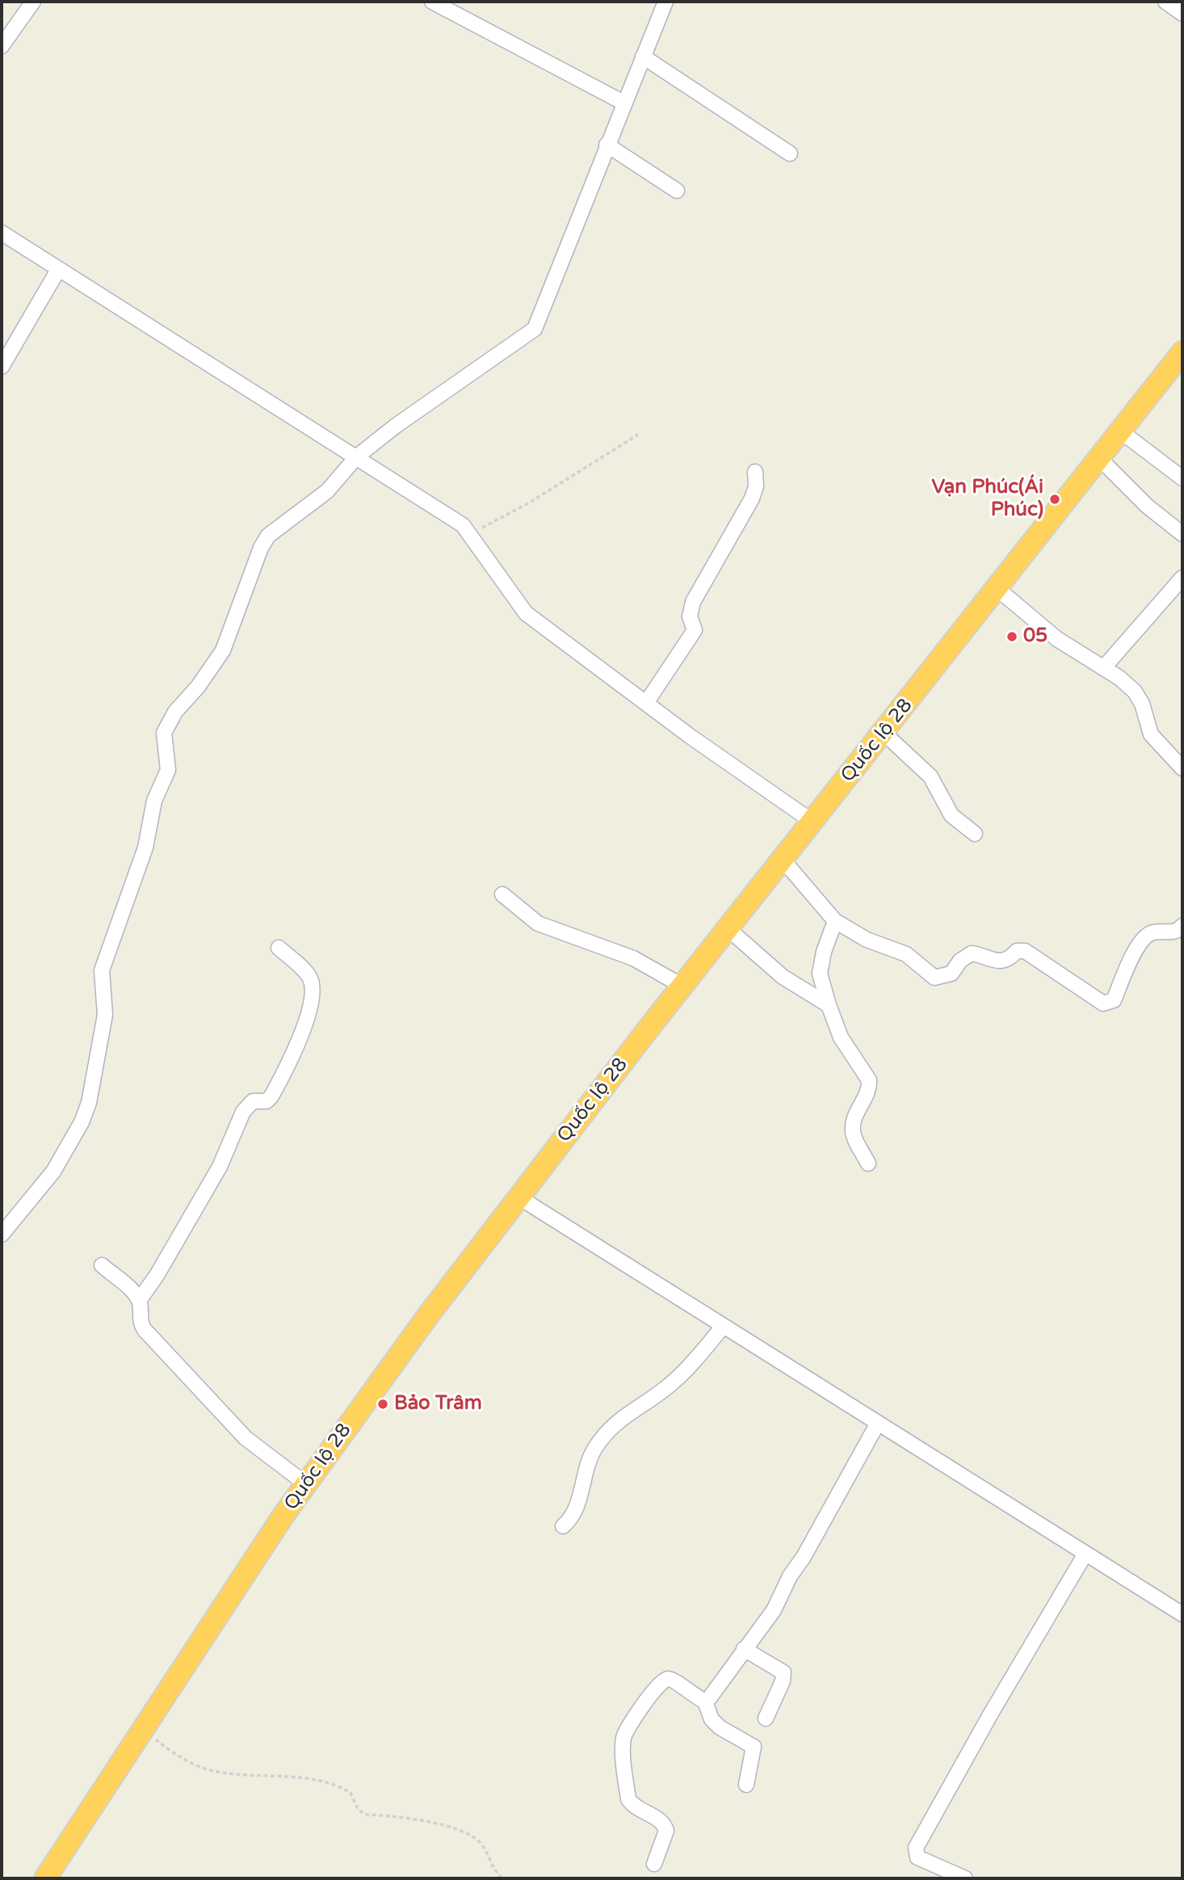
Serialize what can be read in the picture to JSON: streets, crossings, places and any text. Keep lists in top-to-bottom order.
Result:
{
  "streets": {
    "highway": ["Quốc lộ 28"]
  },
  "places": ["Vạn Phúc(Ái Phúc)", "05", "Bảo Trâm"]
}
